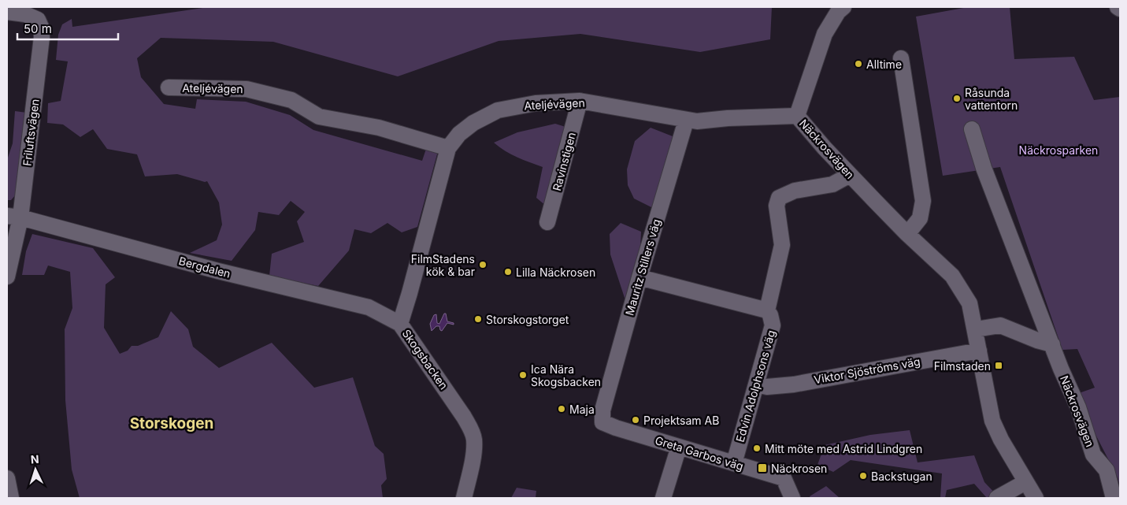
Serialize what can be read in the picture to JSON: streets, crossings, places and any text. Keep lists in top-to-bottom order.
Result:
{
  "streets": {
    "street": [
      "Ateljévägen",
      "Friluftsvägen",
      "Näckrosvägen",
      "Ravinstigen",
      "Bergdalen",
      "Mauritz Stillers väg",
      "Skogsbacken",
      "Viktor Sjöströms väg",
      "Edvin Adolphsons väg",
      "Greta Garbos väg"
    ]
  },
  "crossings": [
    ["Ateljévägen", "Näckrosvägen"],
    ["Ateljévägen", "Ravinstigen"],
    ["Ateljévägen", "Mauritz Stillers väg"],
    ["Ateljévägen", "Skogsbacken"],
    ["Friluftsvägen", "Bergdalen"],
    ["Näckrosvägen", "Viktor Sjöströms väg"],
    ["Näckrosvägen", "Edvin Adolphsons väg"],
    ["Bergdalen", "Skogsbacken"],
    ["Mauritz Stillers väg", "Greta Garbos väg"],
    ["Viktor Sjöströms väg", "Edvin Adolphsons väg"],
    ["Edvin Adolphsons väg", "Greta Garbos väg"]
  ],
  "districts": ["Storskogen"],
  "parks": ["Näckrosparken"],
  "places": {
    "other": [
      "Alltime",
      "Råsunda vattentorn",
      "FilmStadens kök & bar",
      "Lilla Näckrosen",
      "Storskogstorget",
      "Ica Nära Skogsbacken",
      "Maja",
      "Projektsam AB",
      "Mitt möte med Astrid Lindgren",
      "Backstugan"
    ],
    "transit": ["Filmstaden", "Näckrosen"]
  },
  "scale_bar": "50 m",
  "north": "top"
}
